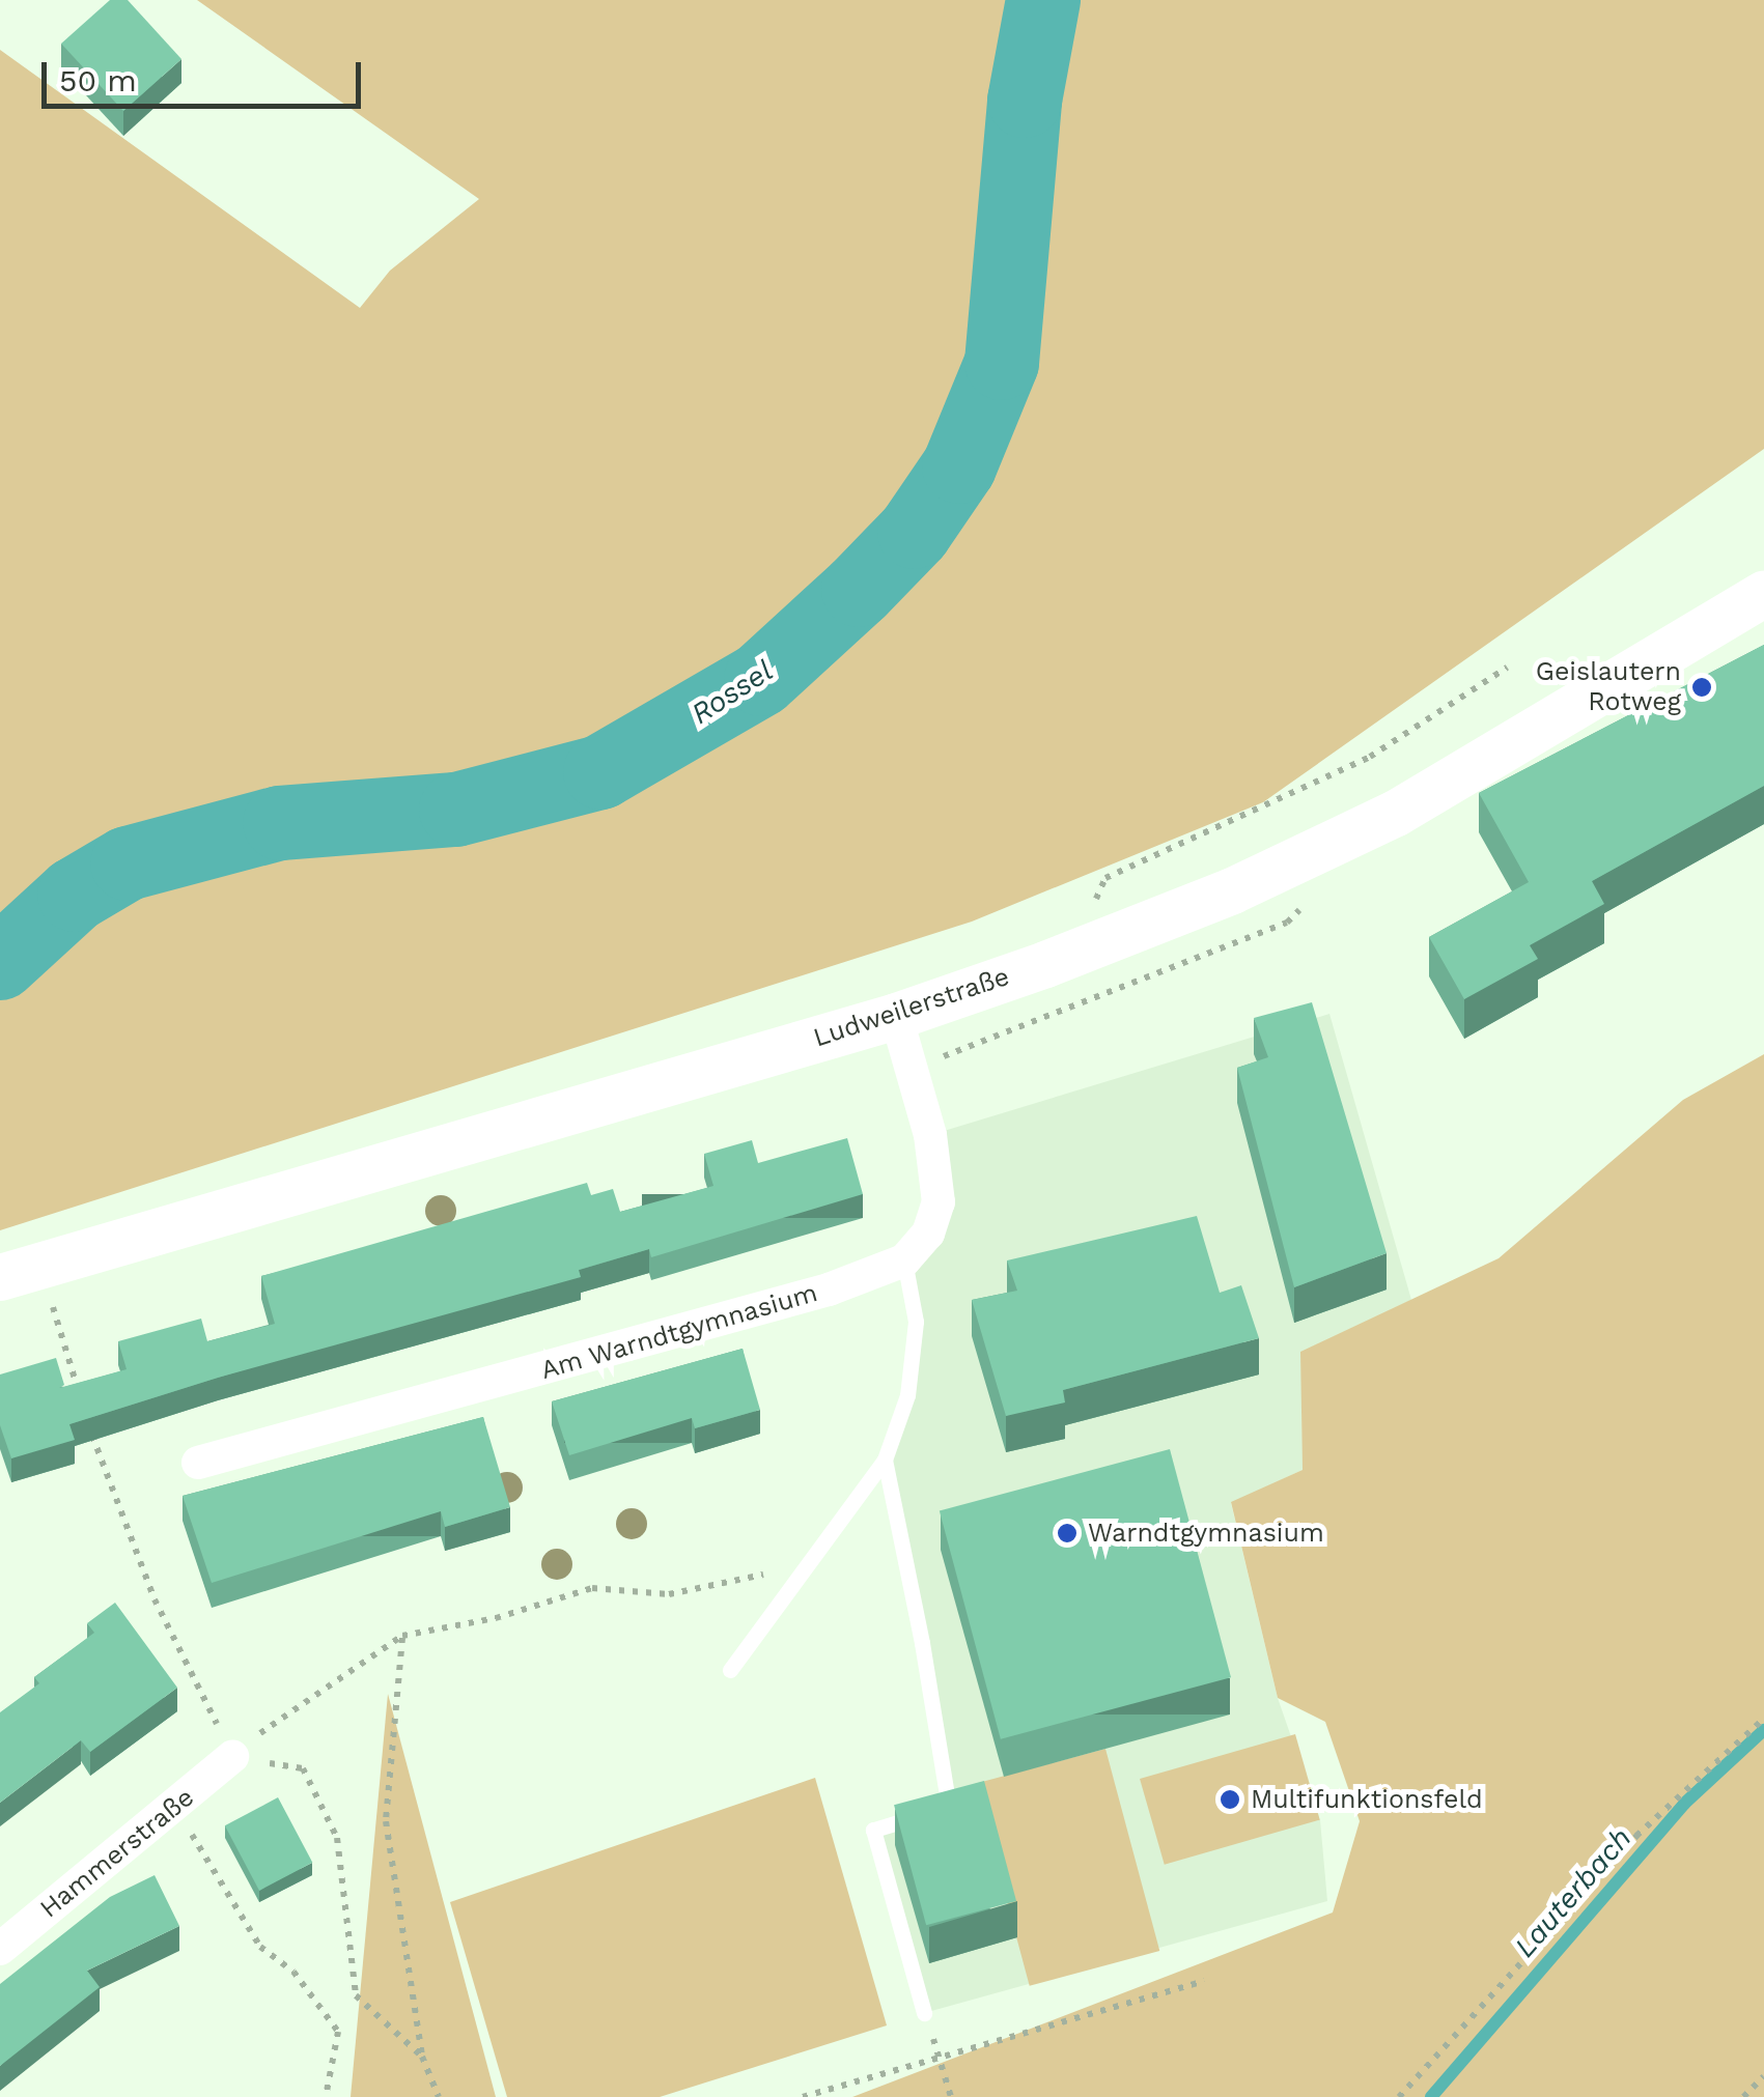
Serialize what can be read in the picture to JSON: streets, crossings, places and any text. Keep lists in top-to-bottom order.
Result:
{
  "streets": {
    "main road": ["Ludweilerstraße"],
    "street": ["Am Warndtgymnasium", "Hammerstraße"]
  },
  "water": ["Rossel", "Lauterbach"],
  "places": ["Geislautern Rotweg", "Warndtgymnasium", "Multifunktionsfeld"],
  "scale_bar": "50 m"
}
